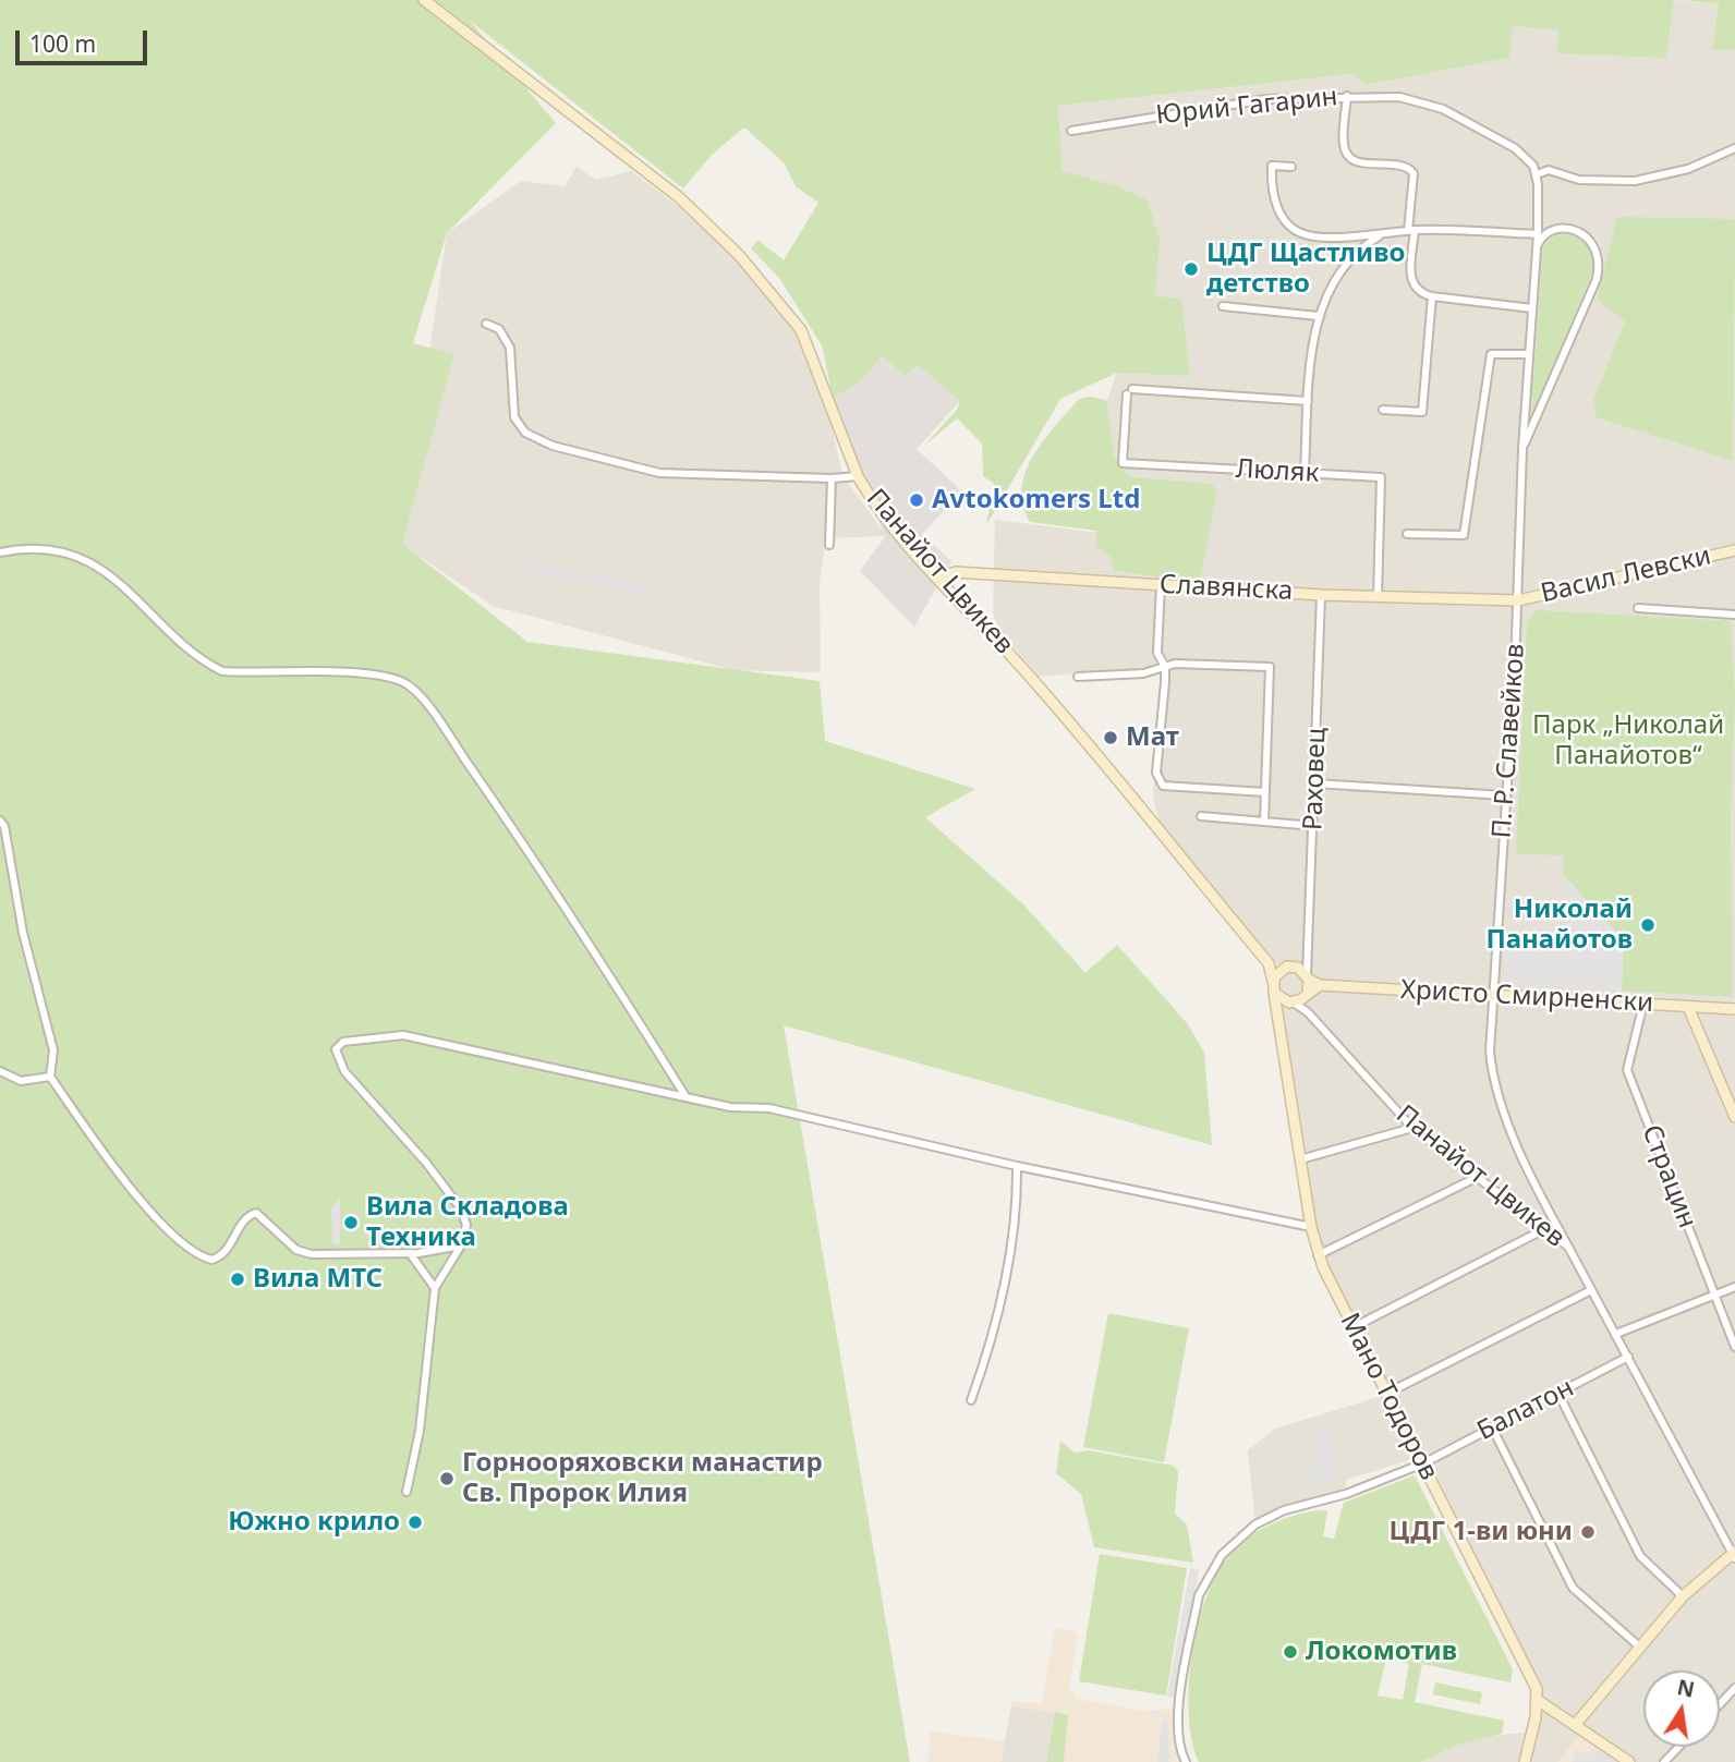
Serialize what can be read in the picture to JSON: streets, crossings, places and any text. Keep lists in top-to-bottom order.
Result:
{
  "streets": {
    "street": [
      "Юрий Гагарин",
      "Люляк",
      "Панайот Цвикев",
      "Васил Левски",
      "Славянска",
      "П. Р. Славейков",
      "Раховец",
      "Христо Смирненски",
      "Страцин",
      "Мано Тодоров",
      "Балатон"
    ]
  },
  "crossings": [
    ["Юрий Гагарин", "П. Р. Славейков"],
    ["Люляк", "Славянска"],
    ["Панайот Цвикев", "Славянска"],
    ["Панайот Цвикев", "П. Р. Славейков"],
    ["Панайот Цвикев", "Мано Тодоров"],
    ["Панайот Цвикев", "Балатон"],
    ["Васил Левски", "Славянска"],
    ["Васил Левски", "П. Р. Славейков"],
    ["Славянска", "П. Р. Славейков"],
    ["Славянска", "Раховец"],
    ["П. Р. Славейков", "Христо Смирненски"],
    ["Раховец", "Христо Смирненски"],
    ["Христо Смирненски", "Страцин"],
    ["Мано Тодоров", "Балатон"]
  ],
  "parks": ["Парк „Николай Панайотов“"],
  "places": [
    "ЦДГ Щастливо детство",
    "Avtokomers Ltd",
    "Мат",
    "Николай Панайотов",
    "Вила Складова Техника",
    "Вила МТС",
    "Горнооряховски манастир Св. Пророк Илия",
    "Южно крило",
    "ЦДГ 1-ви юни",
    "Локомотив"
  ],
  "scale_bar": "100 m",
  "north": "top"
}
